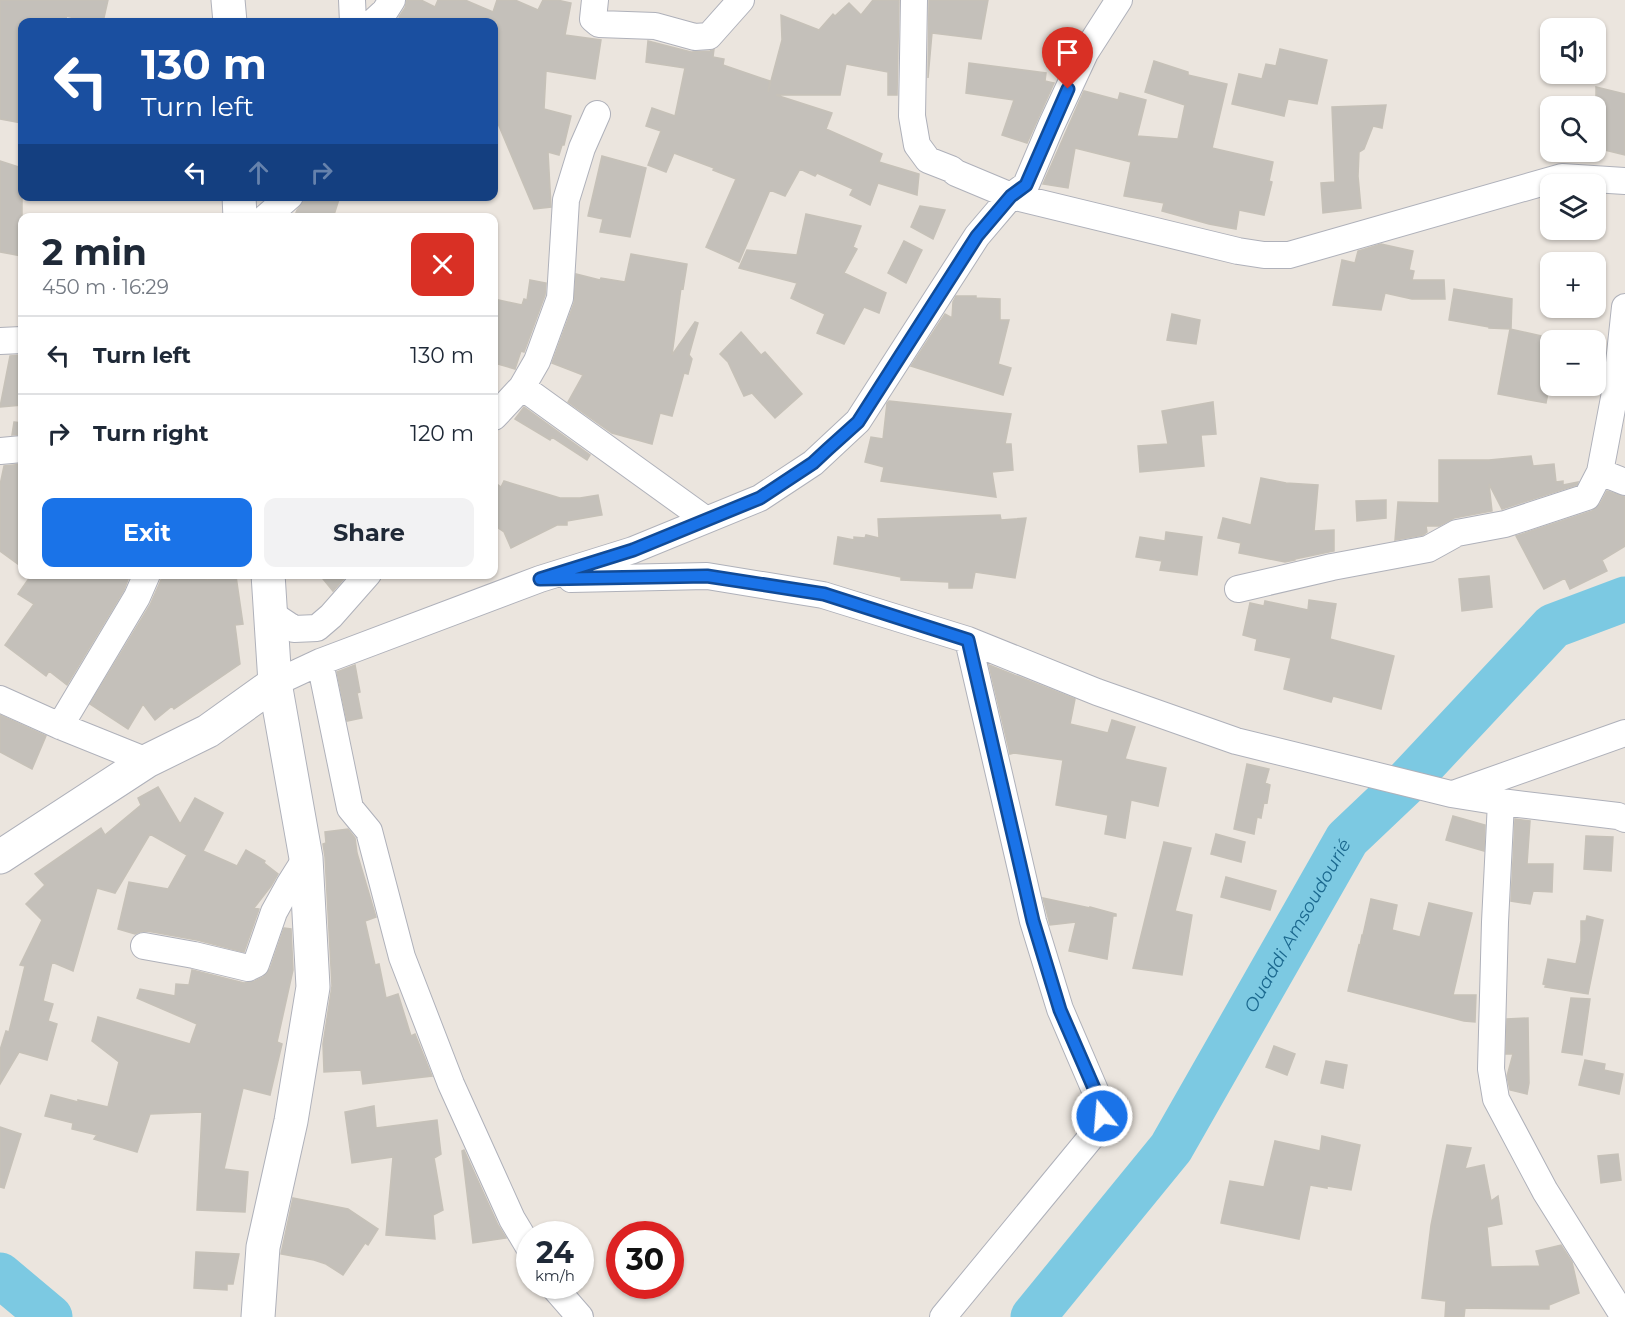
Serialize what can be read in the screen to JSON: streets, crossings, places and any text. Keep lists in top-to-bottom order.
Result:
{
  "water": ["Ouaddi Amsoudourié"],
  "page": {
    "map_buttons": ["+", "−"],
    "turn": ["130 m", "Turn left"],
    "heading": ["2 min", "450 m · 16:29"],
    "list": [
      {
        "name": "Turn left",
        "value": "130 m"
      },
      {
        "name": "Turn right",
        "value": "120 m"
      }
    ],
    "buttons": ["Exit", "Share"],
    "speed": "24 km/h",
    "limit": "30"
  }
}
